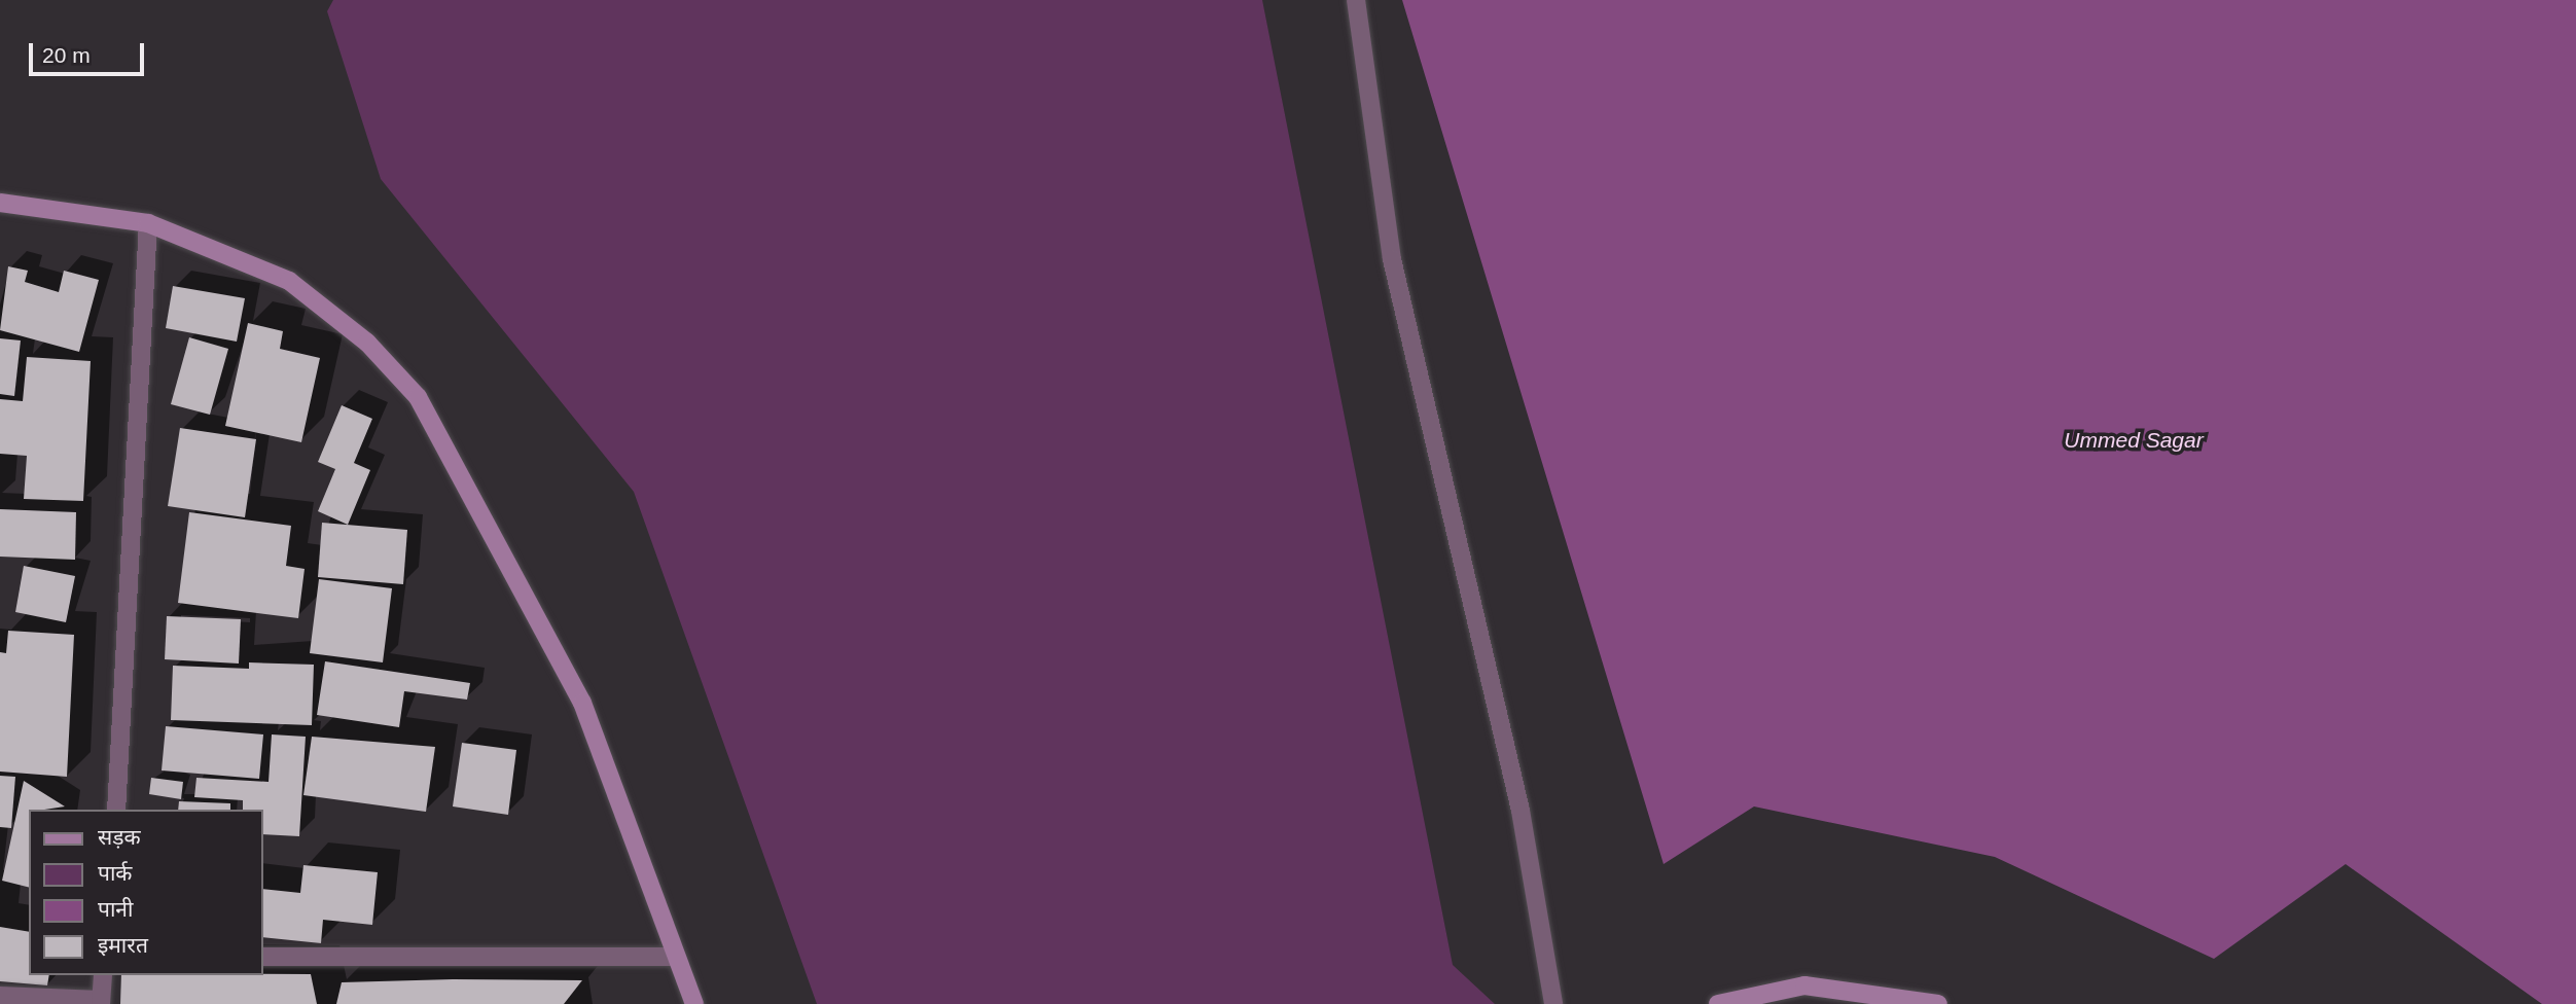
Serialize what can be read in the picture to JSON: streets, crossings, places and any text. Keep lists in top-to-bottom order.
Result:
{
  "water": ["Ummed Sagar"],
  "legend": [
    "सड़क",
    "पार्क",
    "पानी",
    "इमारत"
  ],
  "scale_bar": "20 m"
}
